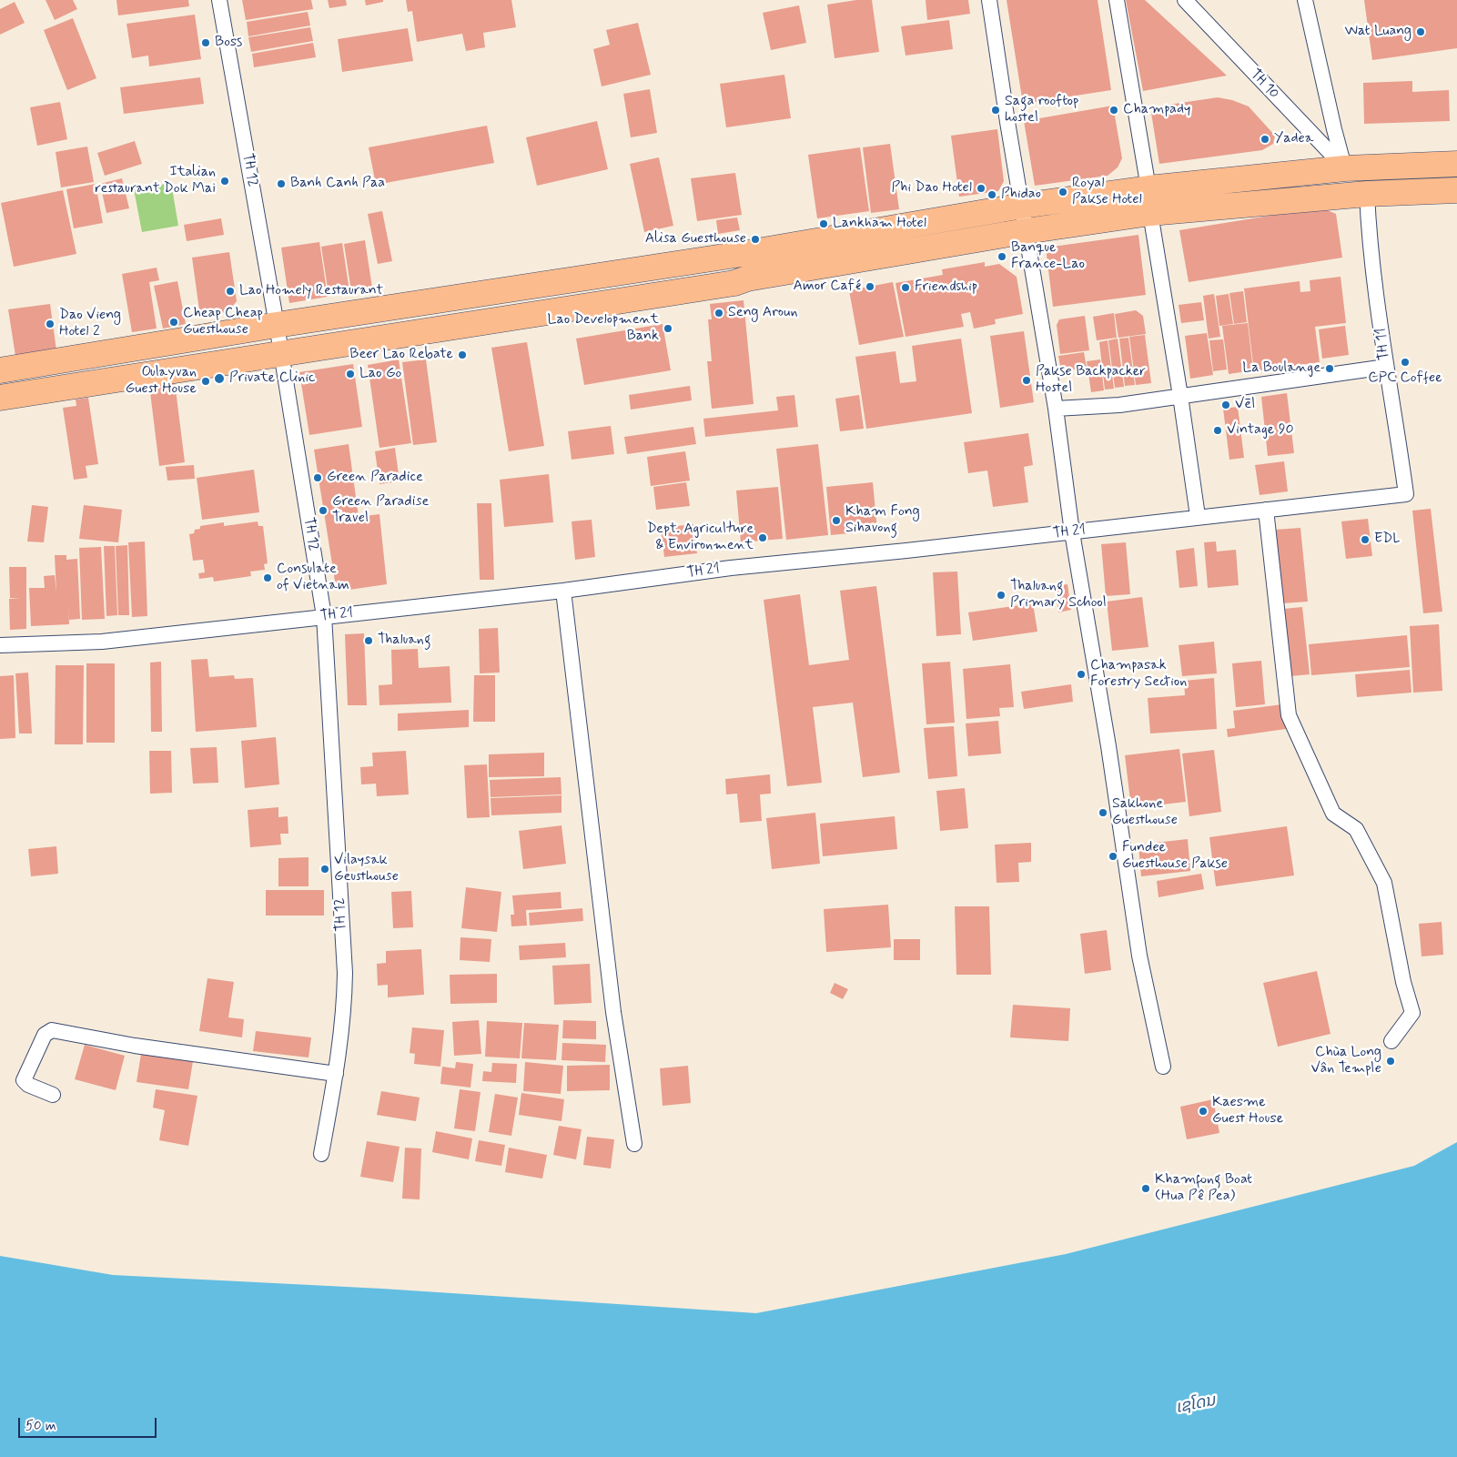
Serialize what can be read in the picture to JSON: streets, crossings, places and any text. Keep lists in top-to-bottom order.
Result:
{
  "streets": {
    "street": [
      "TH 10",
      "TH 12",
      "TH 11",
      "TH 21"
    ]
  },
  "crossings": [
    ["TH 12", "TH 21"],
    ["TH 11", "TH 21"]
  ],
  "water": ["ເຊໂດນ"],
  "places": [
    "Wat Luang",
    "Boss",
    "Saga rooftop hostel",
    "Champady",
    "Yadea",
    "Italian restaurant Dok Mai",
    "Banh Canh Paa",
    "Phi Dao Hotel",
    "Royal Pakse Hotel",
    "Phidao",
    "Lankham Hotel",
    "Alisa Guesthouse",
    "Banque France-Lao",
    "Amor Café",
    "Friendship",
    "Lao Homely Restaurant",
    "Seng Aroun",
    "Cheap Cheap Guesthouse",
    "Dao Vieng Hotel 2",
    "Lao Development Bank",
    "Beer Lao Rebate",
    "CPC Coffee",
    "La Boulange",
    "Lao Go",
    "Private Clinic",
    "Pakse Backpacker Hostel",
    "Oulayvan Guest House",
    "Vēl",
    "Vintage 90",
    "Green Paradice",
    "Green Paradise Travel",
    "Kham Fong Sihavong",
    "Dept. Agriculture & Environment",
    "EDL",
    "Consulate of Vietnam",
    "Thaluang Primary School",
    "Thaluang",
    "Champasak Forestry Section",
    "Sakhone Guesthouse",
    "Fundee Guesthouse Pakse",
    "Vilaysak Geusthouse",
    "Chùa Long Vân Temple",
    "Kaesme Guest House",
    "Khamfong Boat (Hua Pê Pea)"
  ],
  "scale_bar": "50 m"
}
